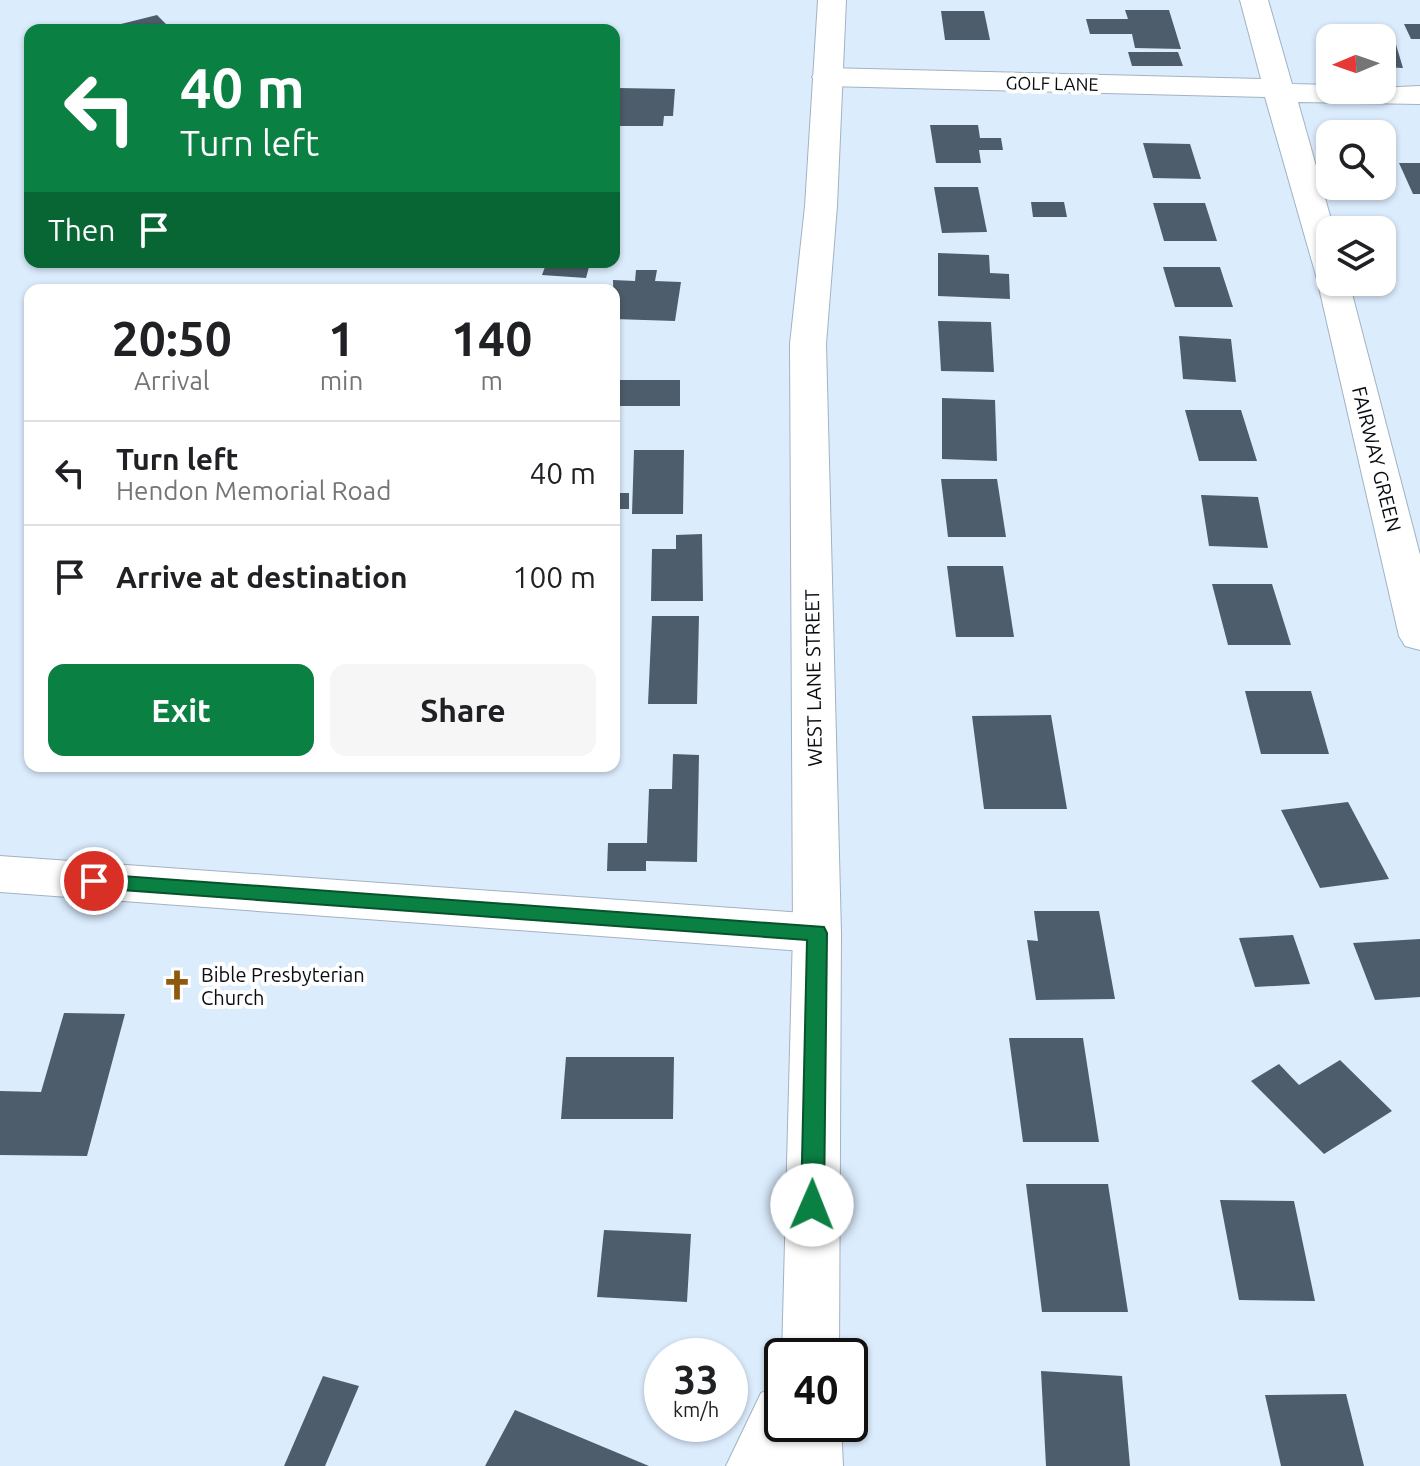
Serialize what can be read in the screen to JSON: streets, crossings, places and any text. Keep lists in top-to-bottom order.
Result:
{
  "streets": {
    "street": ["GOLF LANE", "FAIRWAY GREEN", "WEST LANE STREET"]
  },
  "crossings": [
    ["GOLF LANE", "WEST LANE STREET"]
  ],
  "places": {
    "church": ["Bible Presbyterian Church"]
  },
  "north": "left",
  "page": {
    "turn": ["40 m", "Turn left"],
    "then": "Then",
    "eta": [
      "20:50",
      "Arrival",
      "1",
      "min",
      "140",
      "m"
    ],
    "list": [
      {
        "name": "Turn left",
        "note": "Hendon Memorial Road",
        "value": "40 m"
      },
      {
        "name": "Arrive at destination",
        "value": "100 m"
      }
    ],
    "buttons": ["Exit", "Share"],
    "speed": "33 km/h",
    "limit": "40"
  }
}
